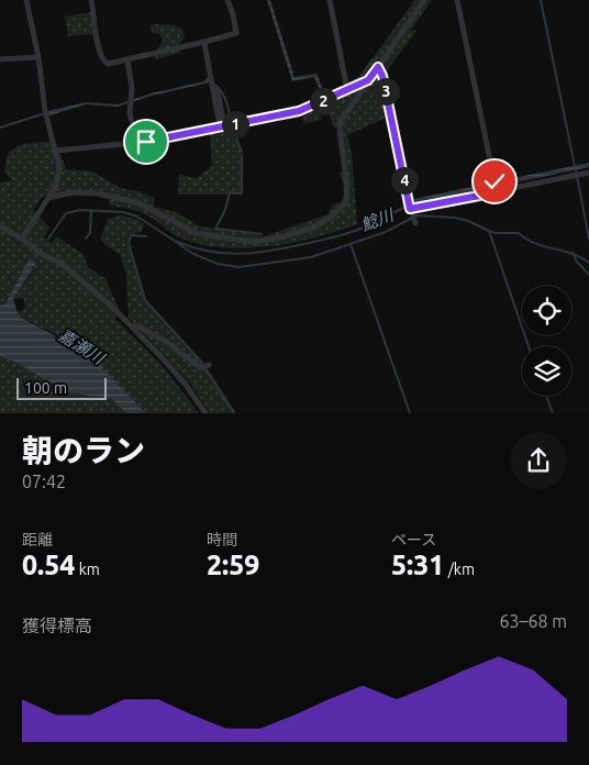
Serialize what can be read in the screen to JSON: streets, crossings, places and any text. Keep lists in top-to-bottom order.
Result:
{
  "water": ["鯰川", "嘉瀬川"],
  "scale_bar": "100 m",
  "page": {
    "pins": [
      "3",
      "2",
      "1",
      "4"
    ],
    "scale": "100 m",
    "heading": ["朝のラン", "07:42"],
    "stats": [
      ["距離", "0.54 km"],
      ["時間", "2:59"],
      ["ペース", "5:31 /km"]
    ],
    "chart": ["獲得標高", "63–68 m"]
  }
}
